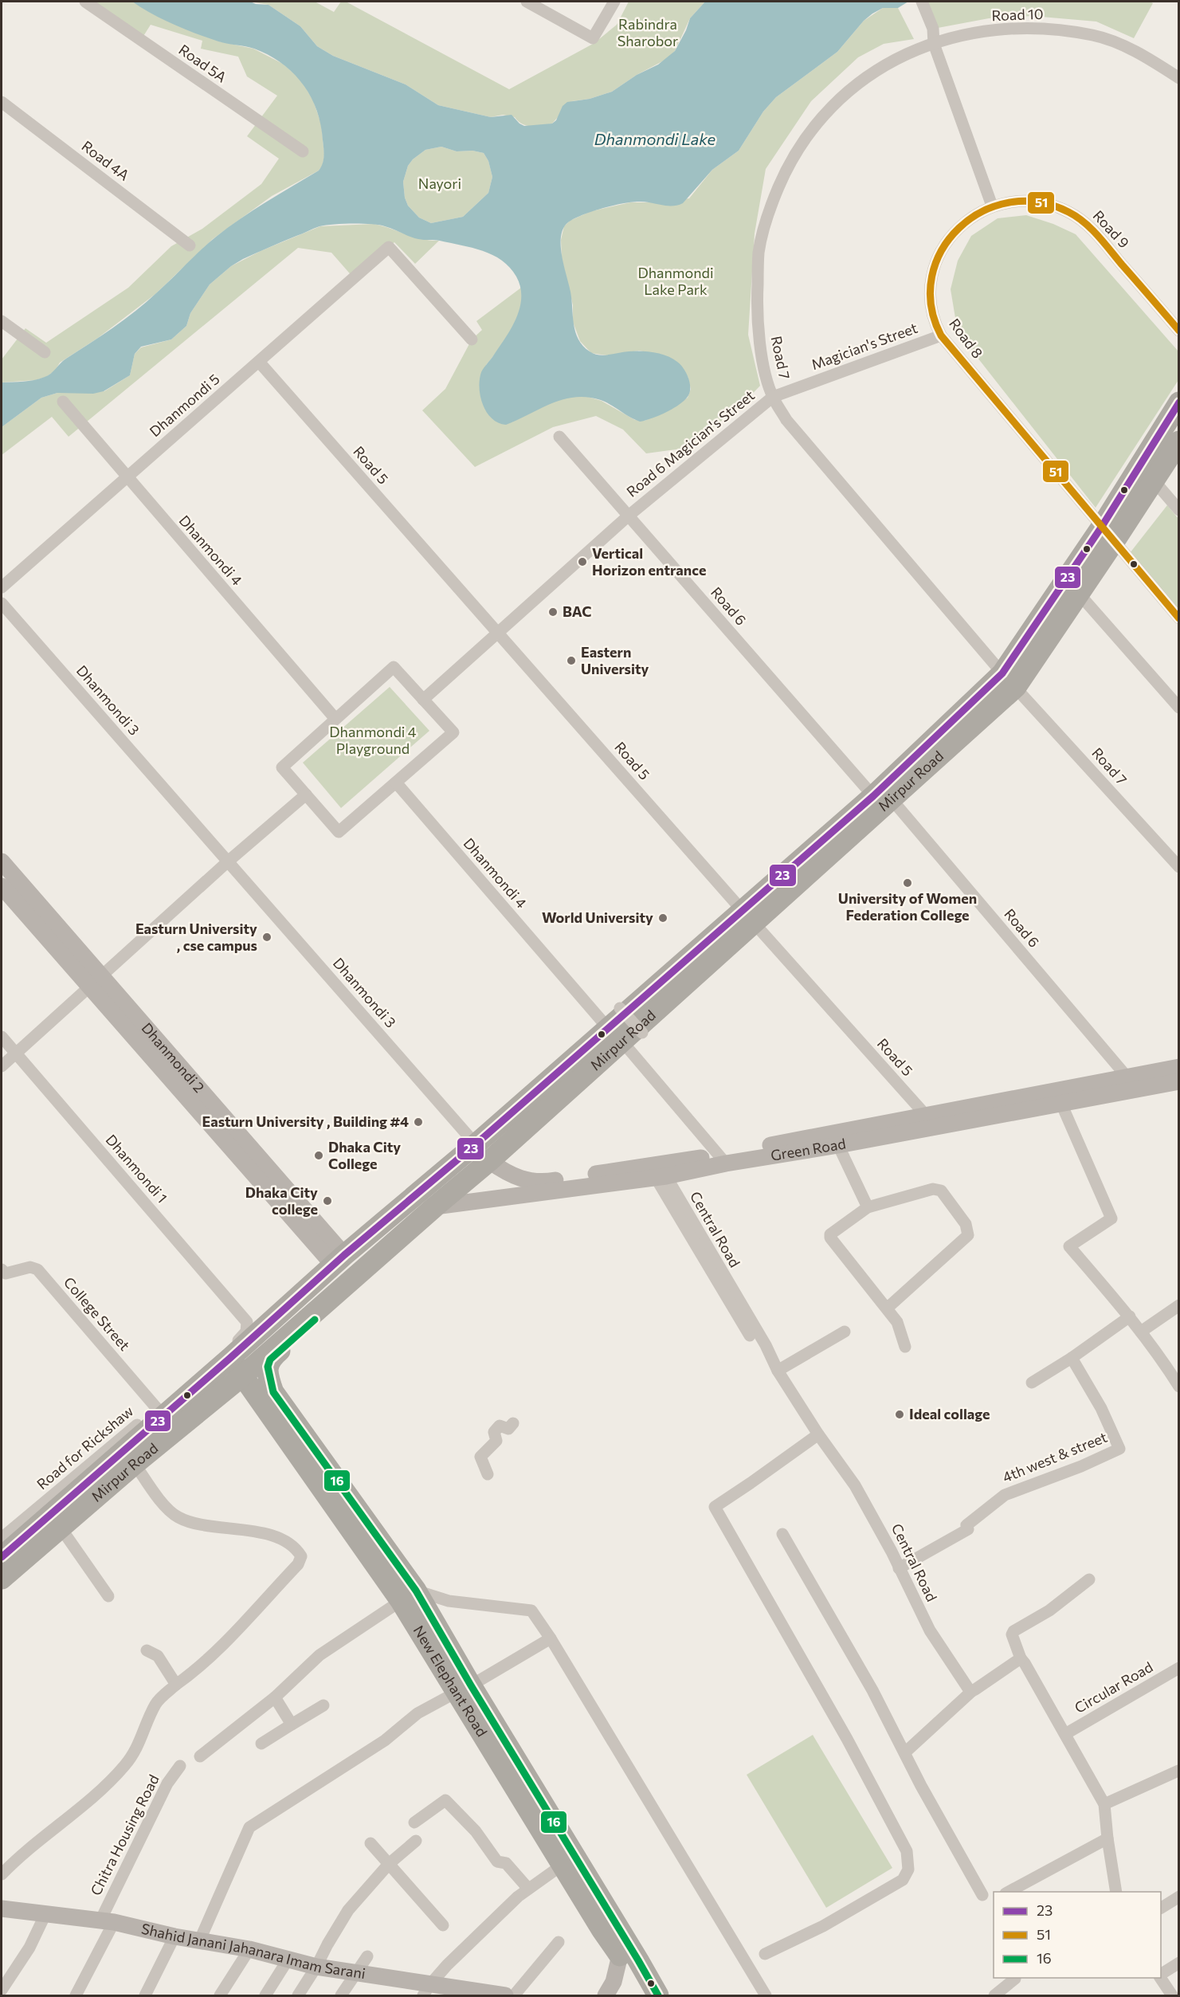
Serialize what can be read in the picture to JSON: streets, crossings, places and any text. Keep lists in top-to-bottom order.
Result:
{
  "streets": {
    "highway": ["Mirpur Road", "New Elephant Road"],
    "main road": ["Dhanmondi 2", "Green Road", "Shahid Janani Jahanara Imam Sarani"],
    "street": [
      "Road 10",
      "Road 5A",
      "Road 4A",
      "Road 9",
      "Road 8",
      "Magician's Street",
      "Road 7",
      "Dhanmondi 5",
      "Road 6 Magician's Street",
      "Road 5",
      "Dhanmondi 4",
      "Road 6",
      "Dhanmondi 3",
      "Dhanmondi 1",
      "Central Road",
      "College Street",
      "Road for Rickshaw",
      "4th west & street",
      "Circular Road",
      "Chitra Housing Road"
    ]
  },
  "crossings": [
    ["Road 10", "Road 7"],
    ["Road 9", "Road 8"],
    ["Road 8", "Magician's Street"],
    ["Road 8", "Mirpur Road"],
    ["Magician's Street", "Road 7"],
    ["Magician's Street", "Road 6 Magician's Street"],
    ["Road 7", "Road 6 Magician's Street"],
    ["Road 7", "Mirpur Road"],
    ["Dhanmondi 5", "Road 5"],
    ["Dhanmondi 5", "Dhanmondi 4"],
    ["Road 6 Magician's Street", "Road 6"],
    ["Road 5", "Mirpur Road"],
    ["Road 5", "Green Road"],
    ["Dhanmondi 4", "Mirpur Road"],
    ["Dhanmondi 4", "Green Road"],
    ["Road 6", "Mirpur Road"],
    ["Road 6", "Green Road"],
    ["Dhanmondi 3", "Mirpur Road"],
    ["Mirpur Road", "Dhanmondi 2"],
    ["Mirpur Road", "Green Road"],
    ["Mirpur Road", "College Street"],
    ["Mirpur Road", "Road for Rickshaw"],
    ["Mirpur Road", "New Elephant Road"],
    ["Green Road", "Central Road"],
    ["Dhanmondi 1", "Road for Rickshaw"],
    ["Central Road", "4th west & street"],
    ["College Street", "Road for Rickshaw"],
    ["Chitra Housing Road", "Shahid Janani Jahanara Imam Sarani"]
  ],
  "water": ["Dhanmondi Lake"],
  "parks": [
    "Rabindra Sharobor",
    "Nayori",
    "Dhanmondi Lake Park",
    "Dhanmondi 4 Playground"
  ],
  "places": [
    "Vertical Horizon entrance",
    "BAC",
    "Eastern University",
    "University of Women Federation College",
    "World University",
    "Easturn University , cse campus",
    "Easturn University , Building #4",
    "Dhaka City College",
    "Dhaka City college",
    "Ideal collage"
  ],
  "lines": ["transit line 51", "transit line 23", "transit line 16"],
  "legend": ["23", "51", "16"]
}
